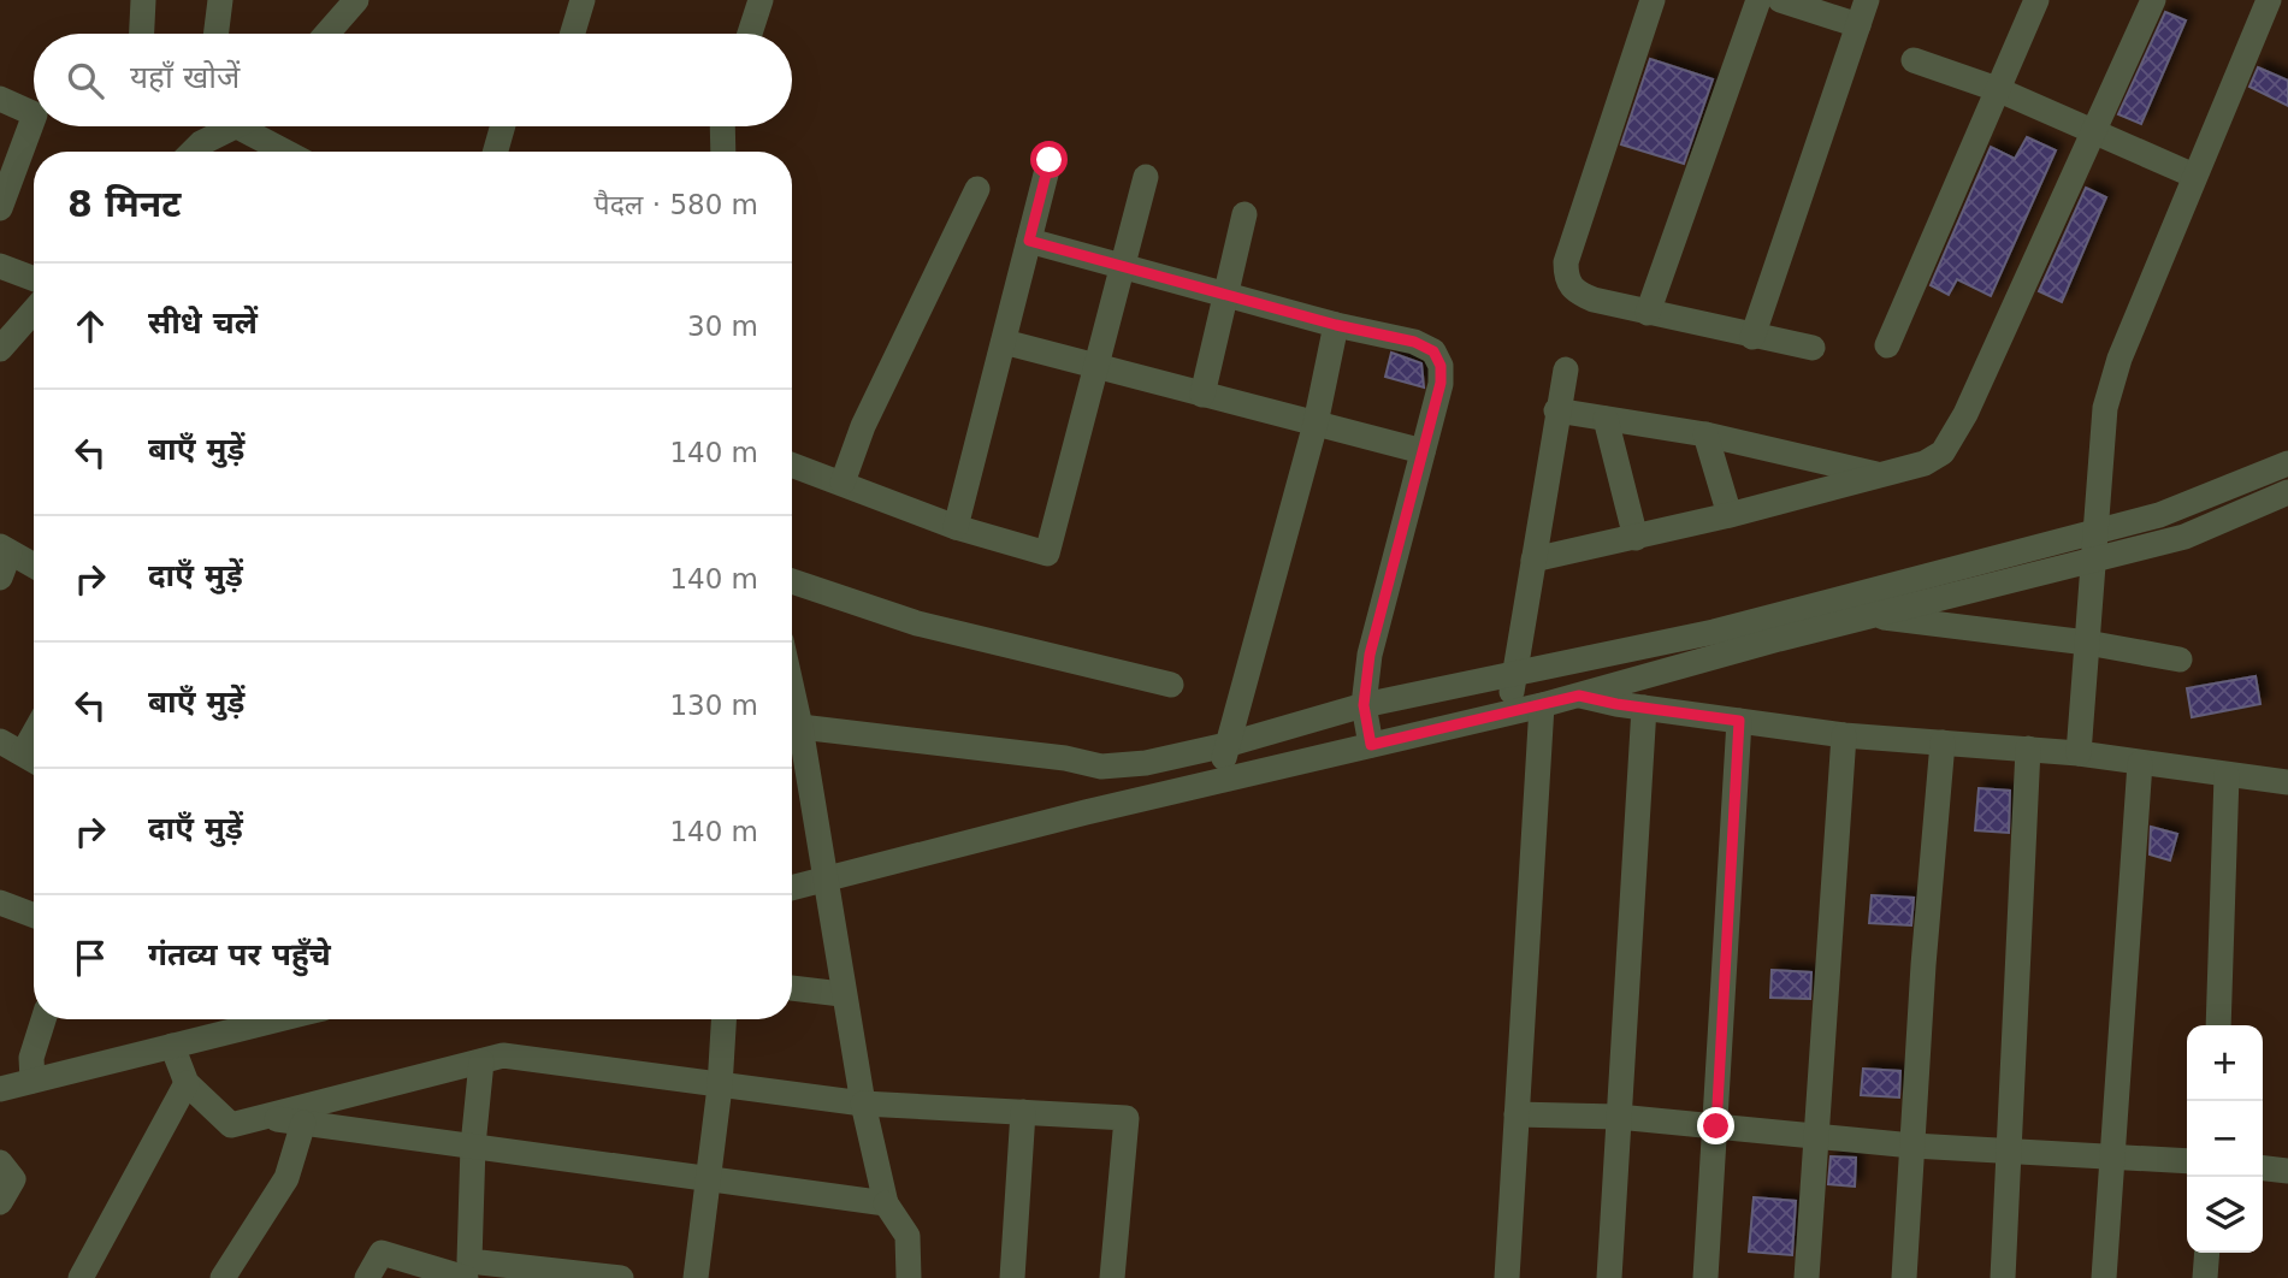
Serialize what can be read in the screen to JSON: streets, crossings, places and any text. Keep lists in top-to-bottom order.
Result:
{
  "page": {
    "search": "यहाँ खोजें",
    "heading": ["8 मिनट", "पैदल · 580 m"],
    "list": [
      ["सीधे चलें", "30 m"],
      ["बाएँ मुड़ें", "140 m"],
      ["दाएँ मुड़ें", "140 m"],
      ["बाएँ मुड़ें", "130 m"],
      ["दाएँ मुड़ें", "140 m"],
      "गंतव्य पर पहुँचे"
    ],
    "map_buttons": ["+", "−"]
  }
}
